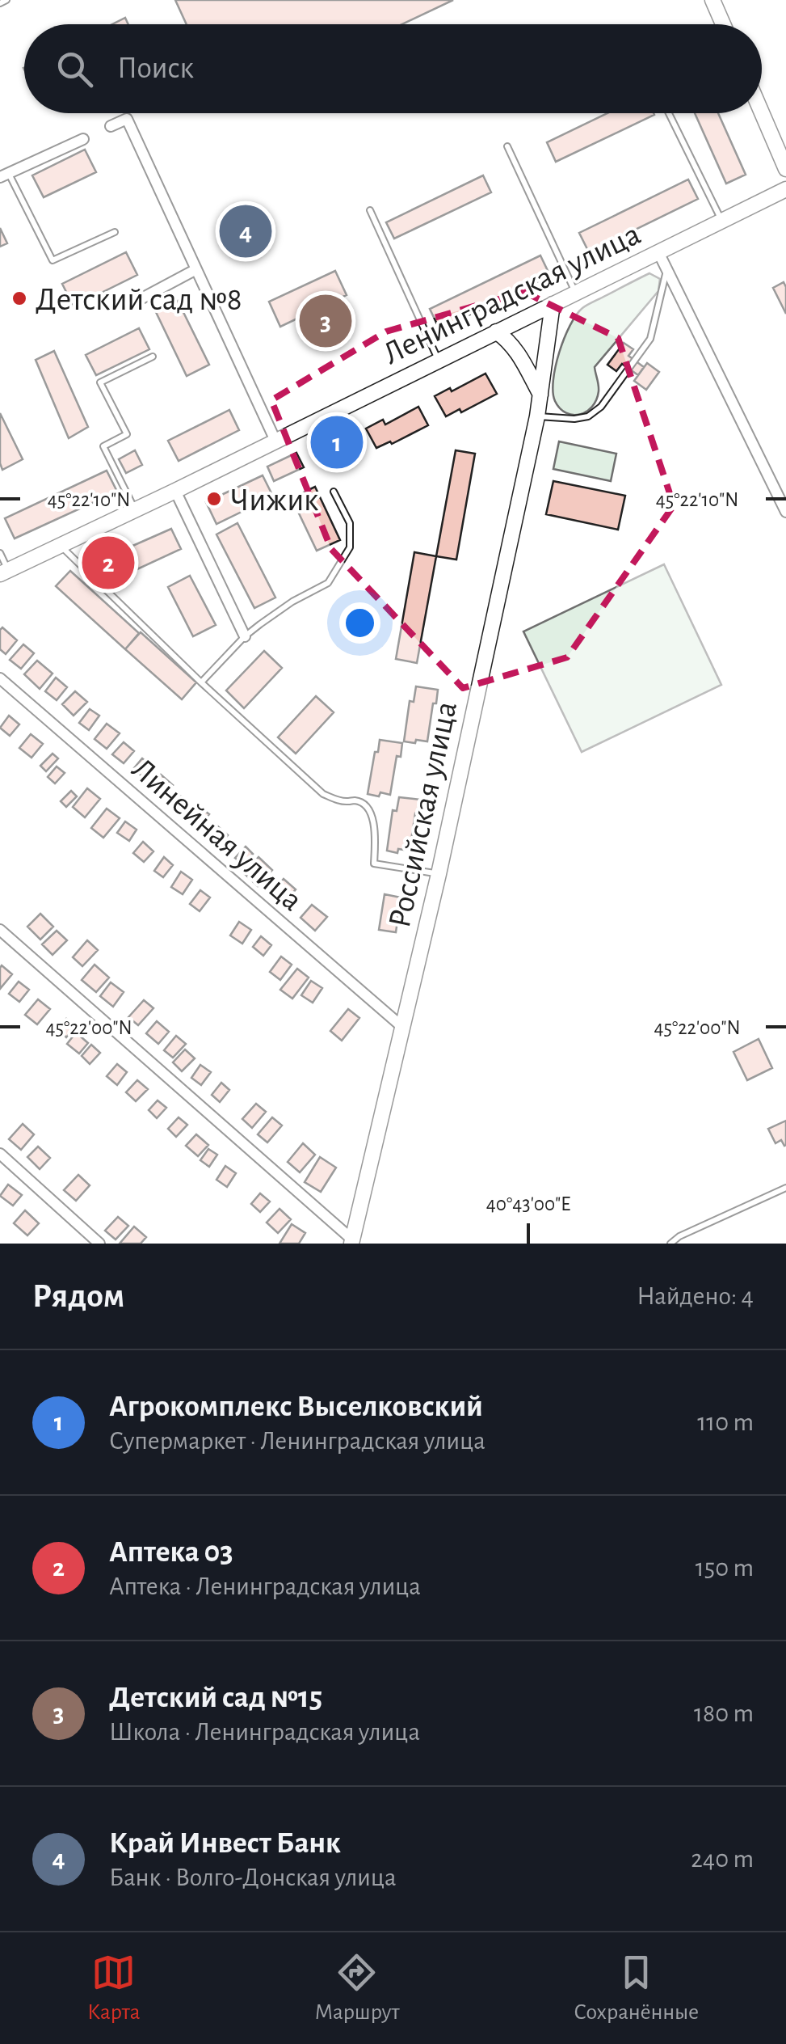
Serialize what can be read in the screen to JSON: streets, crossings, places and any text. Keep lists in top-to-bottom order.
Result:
{
  "streets": {
    "street": ["Ленинградская улица", "Российская улица", "Линейная улица"]
  },
  "crossings": [
    ["Ленинградская улица", "Российская улица"],
    ["Российская улица", "Линейная улица"]
  ],
  "places": ["Детский сад №8", "Чижик"],
  "page": {
    "search": "Поиск",
    "pins": [
      "4",
      "3",
      "1",
      "2"
    ],
    "heading": ["Рядом", "Найдено: 4"],
    "list": [
      {
        "mark": "1",
        "name": "Агрокомплекс Выселковский",
        "note": "Супермаркет · Ленинградская улица",
        "value": "110 m"
      },
      {
        "mark": "2",
        "name": "Аптека 03",
        "note": "Аптека · Ленинградская улица",
        "value": "150 m"
      },
      {
        "mark": "3",
        "name": "Детский сад №15",
        "note": "Школа · Ленинградская улица",
        "value": "180 m"
      },
      {
        "mark": "4",
        "name": "Край Инвест Банк",
        "note": "Банк · Волго-Донская улица",
        "value": "240 m"
      }
    ],
    "nav": ["Карта", "Маршрут", "Сохранённые"]
  },
  "coordinates": ["45°22'10\"N", "45°22'00\"N", "40°43'00\"E"]
}
